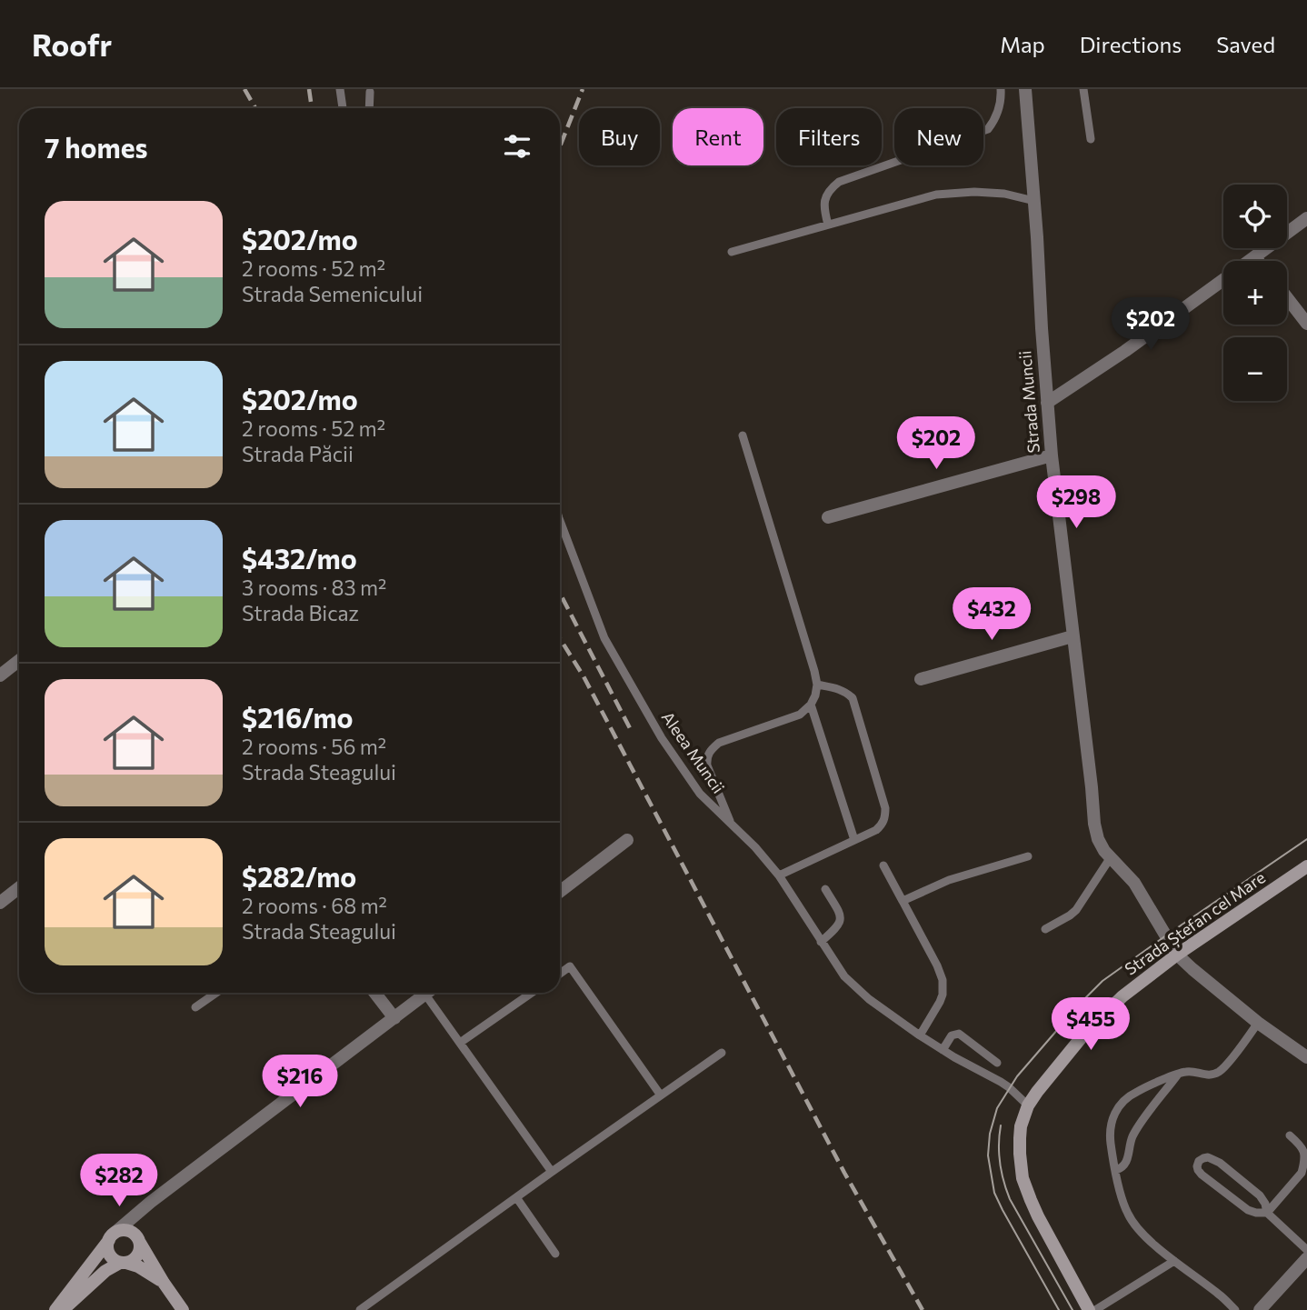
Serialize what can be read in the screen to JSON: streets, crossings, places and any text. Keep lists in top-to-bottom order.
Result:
{
  "streets": {
    "main road": ["Strada Ștefan cel Mare"],
    "street": ["Strada Muncii"],
    "lane": ["Aleea Muncii"]
  },
  "crossings": [
    ["Strada Muncii", "Strada Ștefan cel Mare"],
    ["Aleea Muncii", "Strada Ștefan cel Mare"]
  ],
  "page": {
    "header": "Roofr",
    "nav": ["Map", "Directions", "Saved"],
    "chip": [
      "Buy",
      "Rent",
      "Filters",
      "New"
    ],
    "heading": "7 homes",
    "map_buttons": ["+", "−"],
    "list": [
      {
        "name": "$202/mo",
        "note": "2 rooms · 52 m² · Strada Semenicului"
      },
      {
        "name": "$202/mo",
        "note": "2 rooms · 52 m² · Strada Păcii"
      },
      {
        "name": "$432/mo",
        "note": "3 rooms · 83 m² · Strada Bicaz"
      },
      {
        "name": "$216/mo",
        "note": "2 rooms · 56 m² · Strada Steagului"
      },
      {
        "name": "$282/mo",
        "note": "2 rooms · 68 m² · Strada Steagului"
      }
    ],
    "price": [
      "$202",
      "$202",
      "$298",
      "$432",
      "$455",
      "$216",
      "$282"
    ]
  }
}
